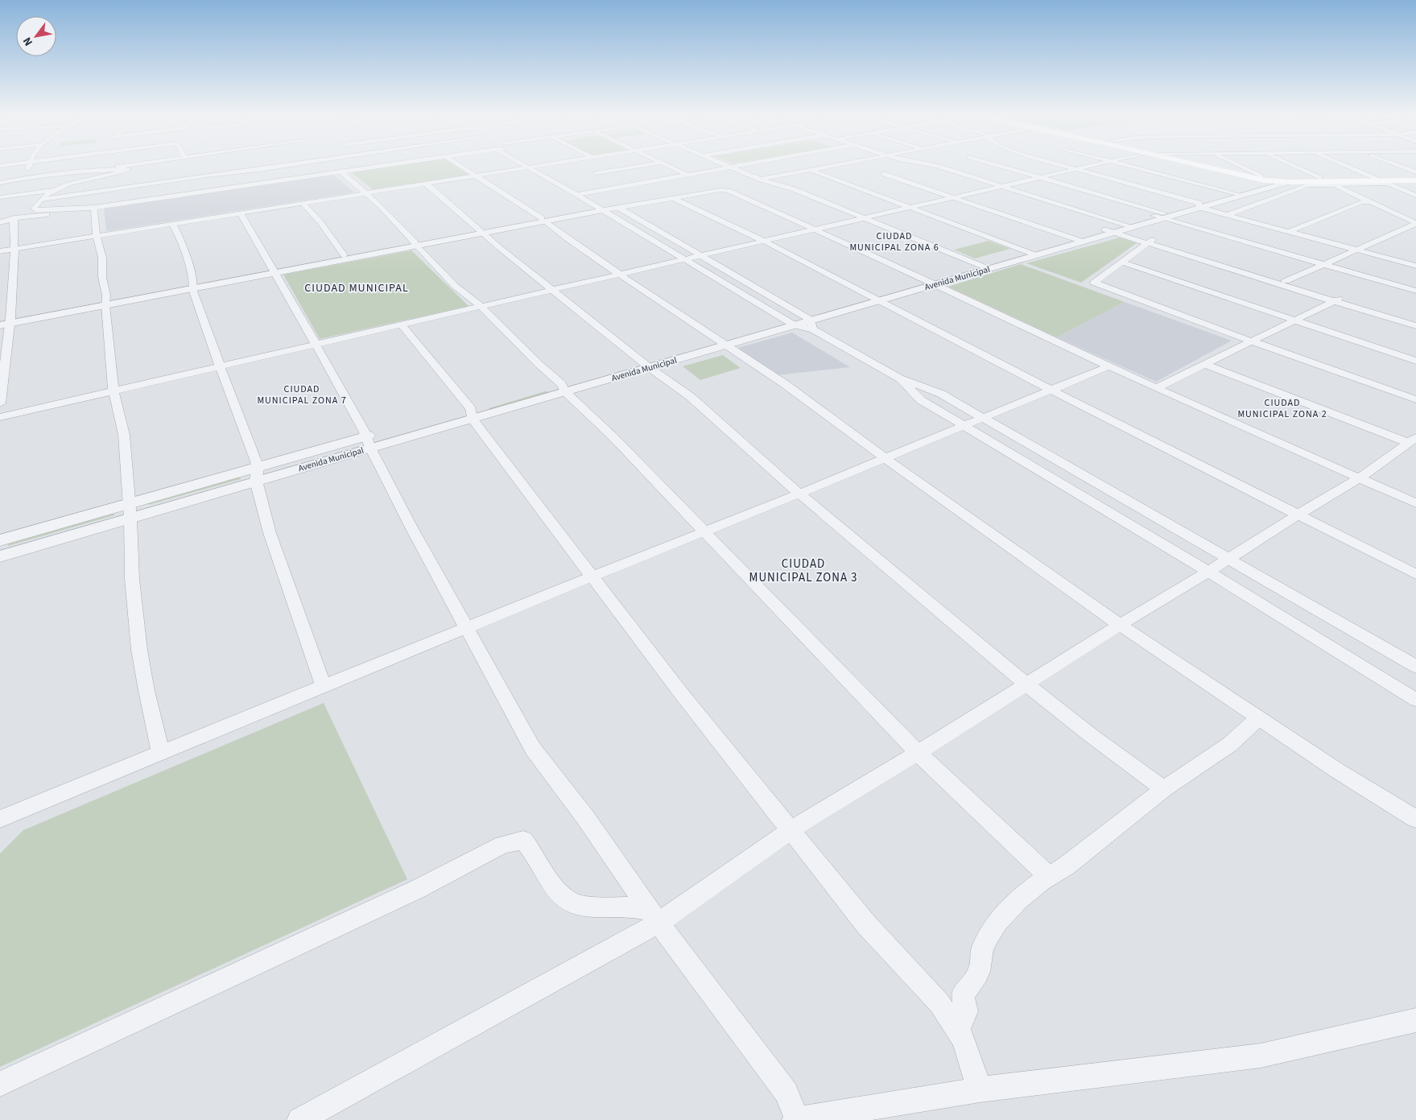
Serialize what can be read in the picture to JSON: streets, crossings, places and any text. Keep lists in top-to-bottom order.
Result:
{
  "streets": {
    "street": ["Avenida Municipal"]
  },
  "districts": [
    "CIUDAD MUNICIPAL ZONA 6",
    "CIUDAD MUNICIPAL",
    "CIUDAD MUNICIPAL ZONA 7",
    "CIUDAD MUNICIPAL ZONA 2",
    "CIUDAD MUNICIPAL ZONA 3"
  ],
  "north": "bottom left"
}
